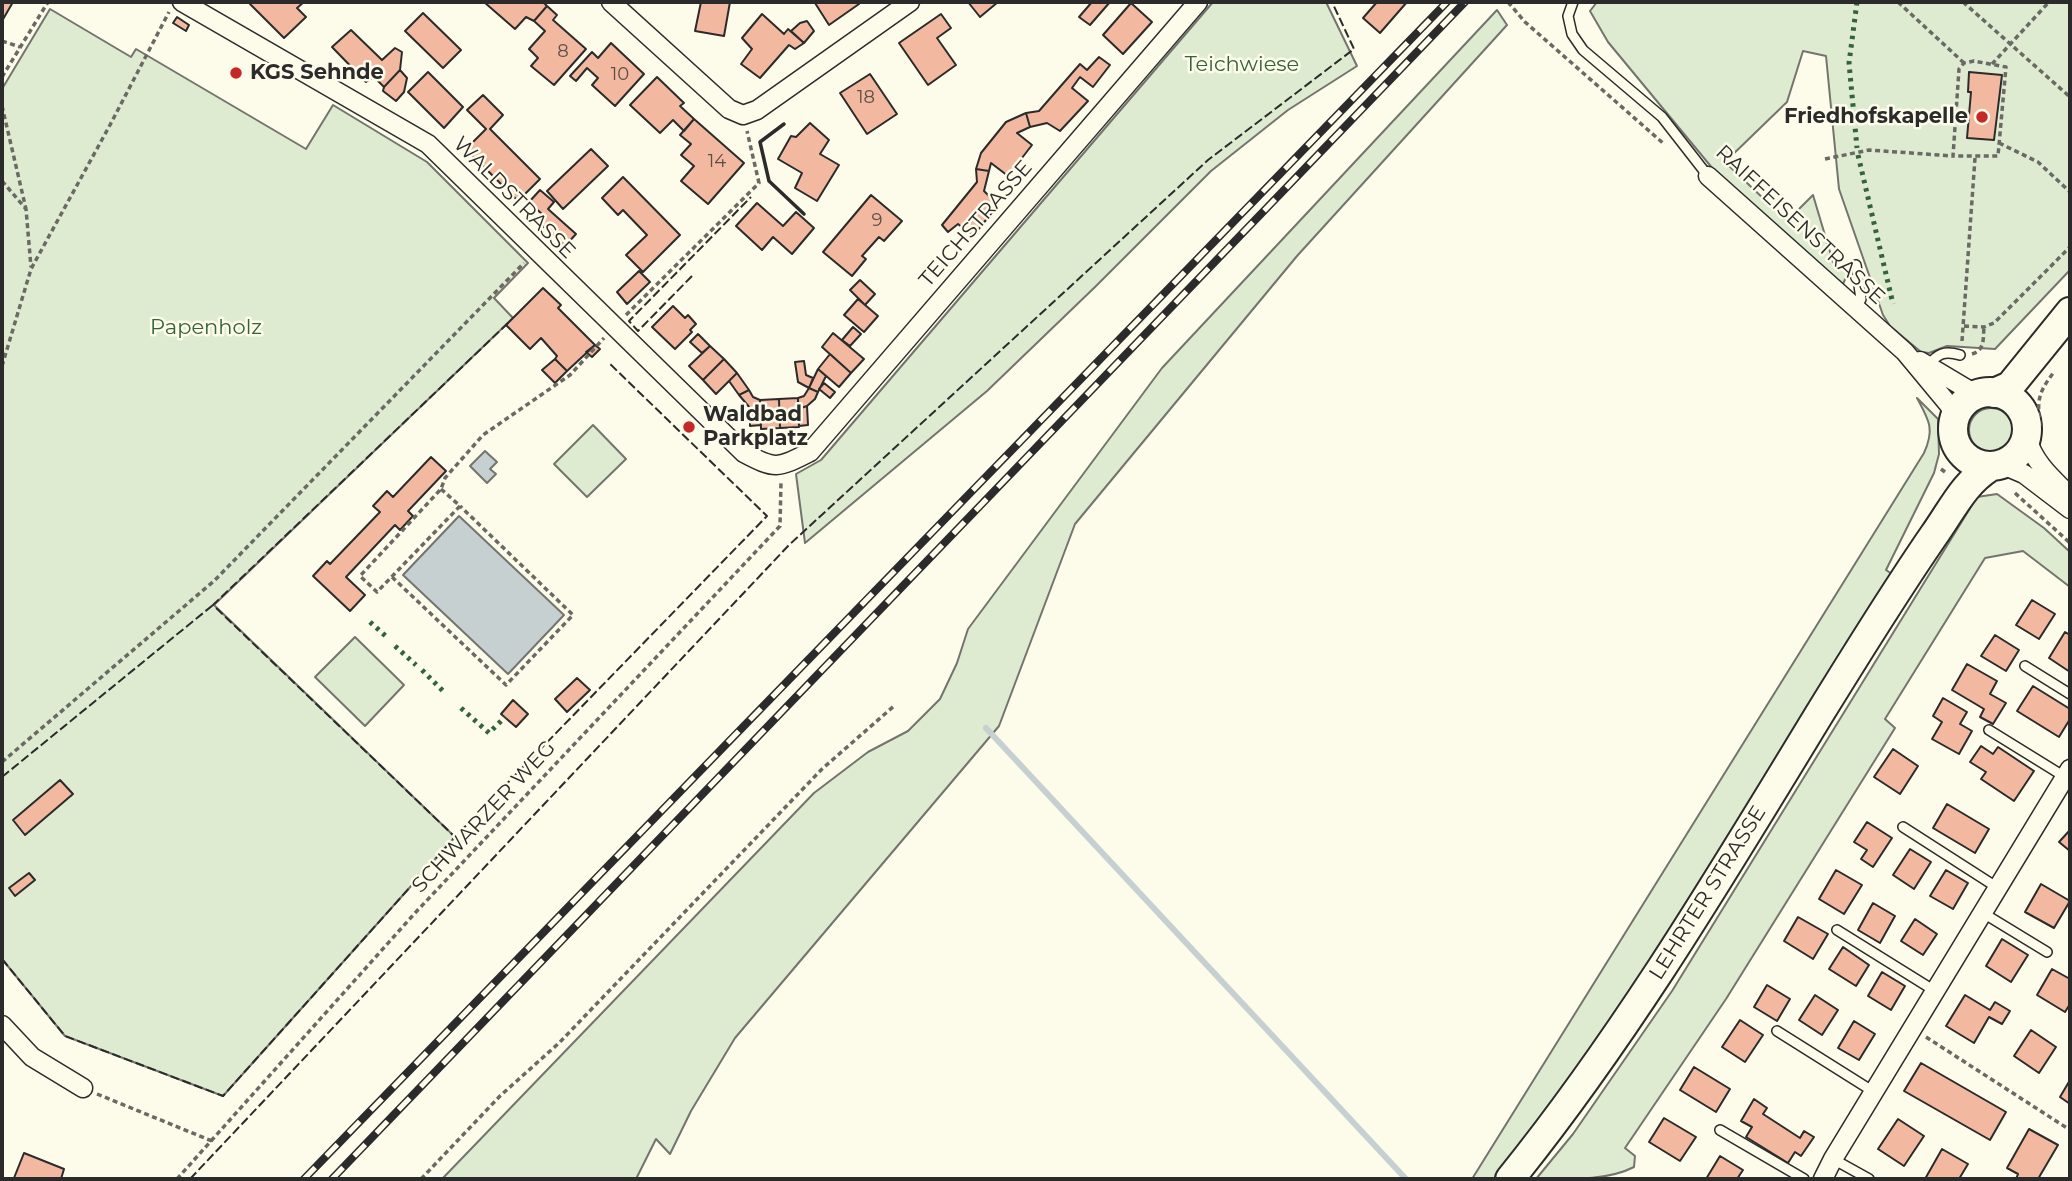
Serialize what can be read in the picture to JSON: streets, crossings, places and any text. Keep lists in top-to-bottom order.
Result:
{
  "streets": {
    "main road": ["LEHRTER STRASSE"],
    "street": ["WALDSTRASSE", "TEICHSTRASSE", "RAIFFEISENSTRASSE"],
    "path": ["SCHWARZER WEG"]
  },
  "crossings": [
    ["WALDSTRASSE", "TEICHSTRASSE"],
    ["WALDSTRASSE", "SCHWARZER WEG"],
    ["TEICHSTRASSE", "SCHWARZER WEG"]
  ],
  "parks": ["Teichwiese", "Papenholz"],
  "places": ["KGS Sehnde", "Friedhofskapelle", "Waldbad Parkplatz"],
  "house_numbers": [
    "8",
    "10",
    "18",
    "14",
    "9"
  ]
}
